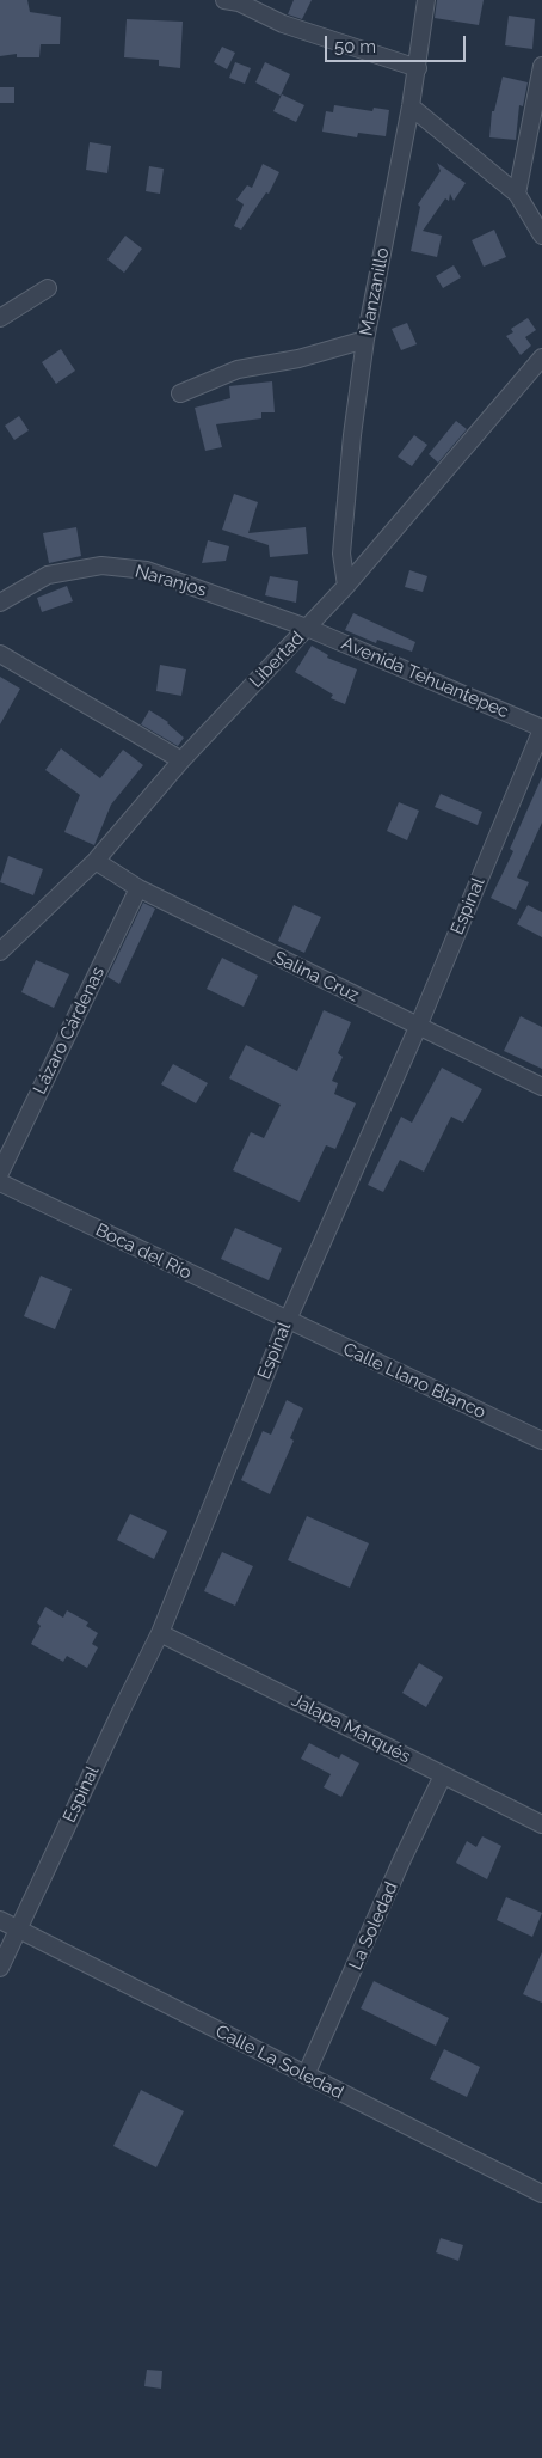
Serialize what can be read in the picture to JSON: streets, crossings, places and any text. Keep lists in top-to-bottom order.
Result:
{
  "streets": {
    "street": [
      "Manzanillo",
      "Naranjos",
      "Libertad",
      "Avenida Tehuantepec",
      "Espinal",
      "Salina Cruz",
      "Lázaro Cárdenas",
      "Boca del Río",
      "Calle Llano Blanco",
      "Jalapa Marqués",
      "La Soledad",
      "Calle La Soledad"
    ]
  },
  "crossings": [
    ["Manzanillo", "Libertad"],
    ["Naranjos", "Libertad"],
    ["Naranjos", "Avenida Tehuantepec"],
    ["Libertad", "Avenida Tehuantepec"],
    ["Libertad", "Salina Cruz"],
    ["Avenida Tehuantepec", "Espinal"],
    ["Espinal", "Salina Cruz"],
    ["Espinal", "Boca del Río"],
    ["Espinal", "Calle Llano Blanco"],
    ["Espinal", "Jalapa Marqués"],
    ["Espinal", "Calle La Soledad"],
    ["Salina Cruz", "Lázaro Cárdenas"],
    ["Boca del Río", "Calle Llano Blanco"],
    ["Jalapa Marqués", "La Soledad"],
    ["La Soledad", "Calle La Soledad"]
  ],
  "scale_bar": "50 m"
}
